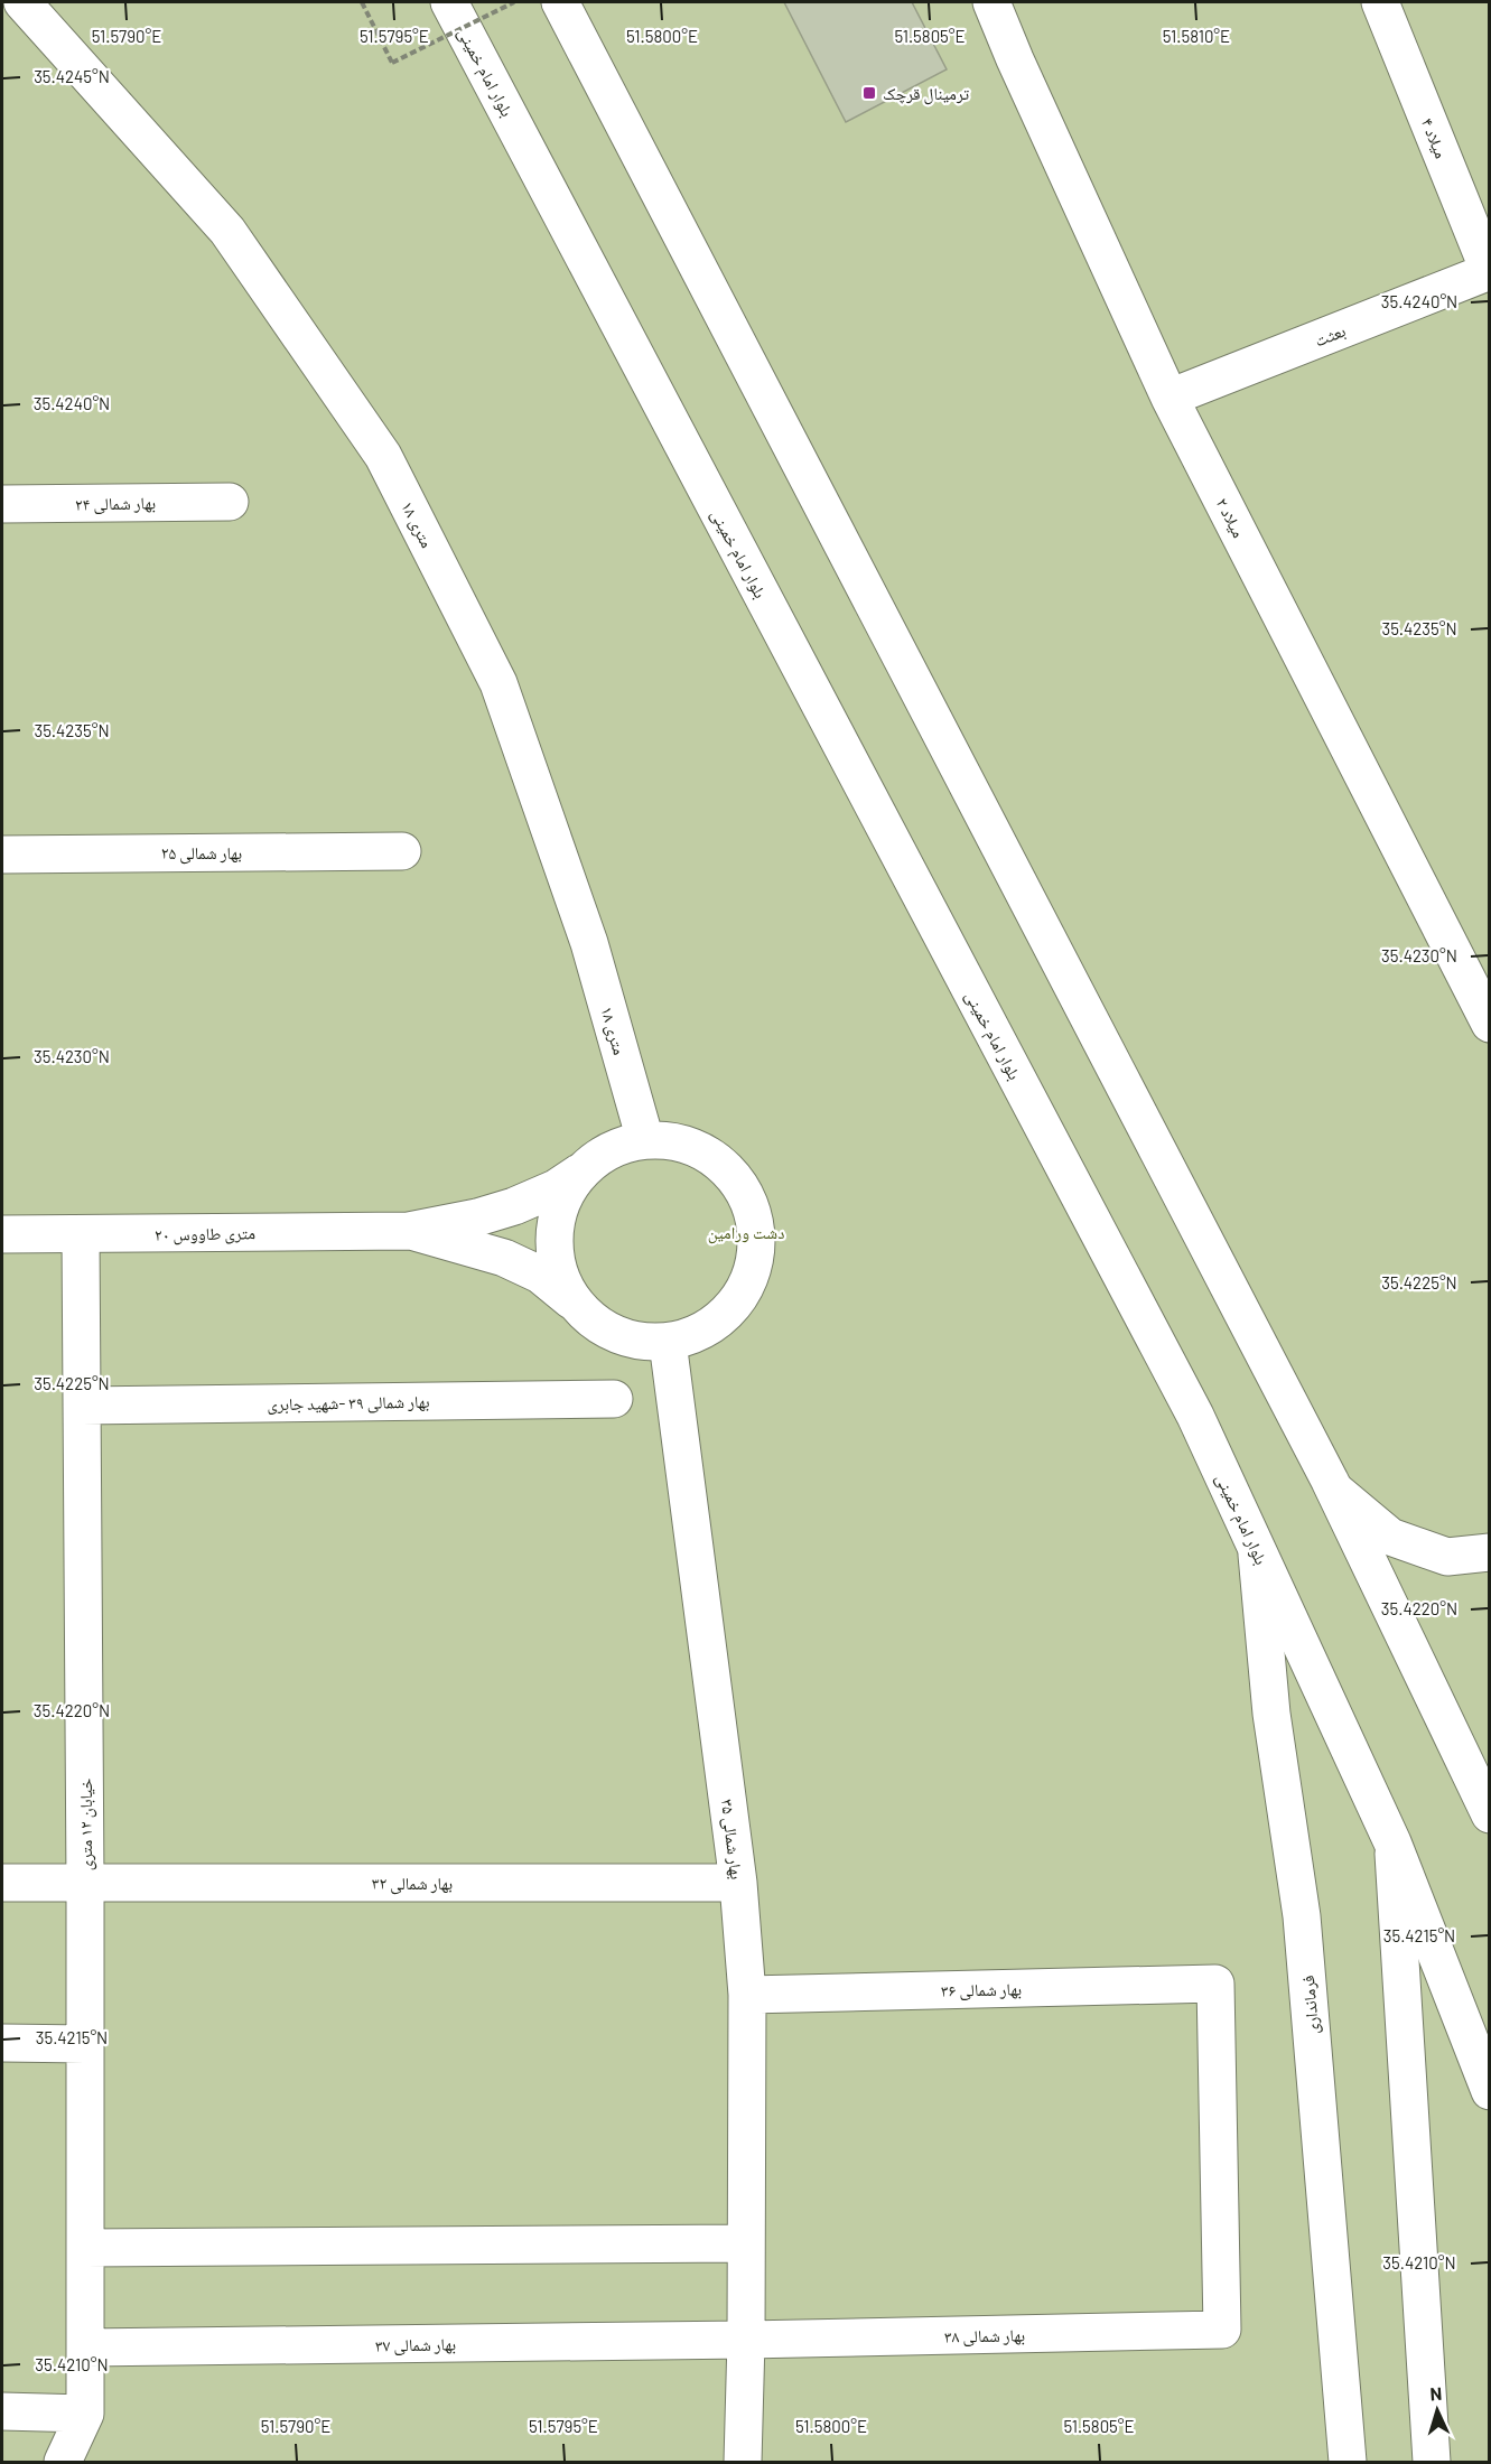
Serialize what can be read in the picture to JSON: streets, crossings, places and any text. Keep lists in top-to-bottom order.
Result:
{
  "streets": {
    "street": [
      "بلوار امام خمینی",
      "میلاد ۴",
      "بعثت",
      "بهار شمالی ۲۴",
      "میلاد ۲",
      "۱۸ متری",
      "بهار شمالی ۲۵",
      "۲۰ متری طاووس",
      "بهار شمالی ۳۹ -شهید جابری",
      "خیابان ۱۲ متری",
      "بهار شمالی ۳۵",
      "بهار شمالی ۳۲",
      "بهار شمالی ۳۶",
      "فرمانداری",
      "بهار شمالی ۳۸",
      "بهار شمالی ۳۷"
    ]
  },
  "crossings": [
    ["بلوار امام خمینی", "فرمانداری"],
    ["میلاد ۴", "بعثت"],
    ["بعثت", "میلاد ۲"],
    ["۱۸ متری", "۲۰ متری طاووس"],
    ["۱۸ متری", "بهار شمالی ۳۵"],
    ["۲۰ متری طاووس", "خیابان ۱۲ متری"],
    ["۲۰ متری طاووس", "بهار شمالی ۳۵"],
    ["بهار شمالی ۳۹ -شهید جابری", "خیابان ۱۲ متری"],
    ["خیابان ۱۲ متری", "بهار شمالی ۳۲"],
    ["خیابان ۱۲ متری", "بهار شمالی ۳۷"],
    ["بهار شمالی ۳۵", "بهار شمالی ۳۲"],
    ["بهار شمالی ۳۵", "بهار شمالی ۳۶"],
    ["بهار شمالی ۳۵", "بهار شمالی ۳۸"],
    ["بهار شمالی ۳۵", "بهار شمالی ۳۷"],
    ["بهار شمالی ۳۶", "بهار شمالی ۳۸"],
    ["بهار شمالی ۳۸", "بهار شمالی ۳۷"]
  ],
  "parks": ["دشت ورامین"],
  "places": {
    "transit": ["ترمینال قرچک"]
  },
  "north": "top",
  "coordinates": [
    "51.5790°E",
    "51.5795°E",
    "51.5800°E",
    "51.5805°E",
    "51.5810°E",
    "35.4245°N",
    "35.4240°N",
    "35.4235°N",
    "35.4230°N",
    "35.4225°N",
    "35.4220°N",
    "35.4215°N",
    "35.4210°N"
  ]
}
